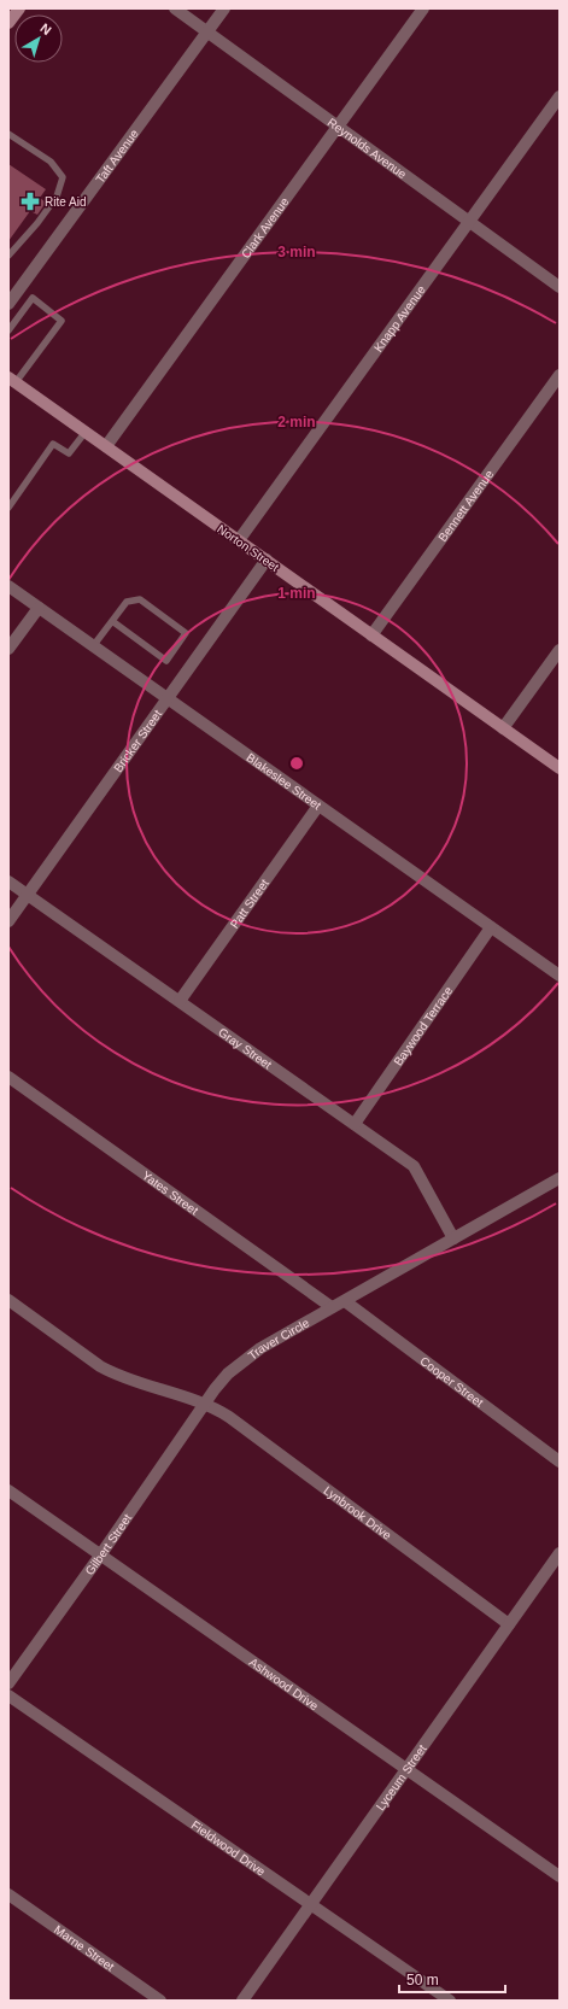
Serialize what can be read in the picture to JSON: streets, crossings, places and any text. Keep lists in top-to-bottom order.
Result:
{
  "streets": {
    "main road": ["Norton Street"],
    "street": [
      "Reynolds Avenue",
      "Taft Avenue",
      "Clark Avenue",
      "Knapp Avenue",
      "Bennett Avenue",
      "Bricker Street",
      "Blakeslee Street",
      "Patt Street",
      "Baywood Terrace",
      "Gray Street",
      "Yates Street",
      "Traver Circle",
      "Cooper Street",
      "Lynbrook Drive",
      "Gilbert Street",
      "Ashwood Drive",
      "Lyceum Street",
      "Fieldwood Drive",
      "Marne Street"
    ]
  },
  "crossings": [
    ["Reynolds Avenue", "Taft Avenue"],
    ["Reynolds Avenue", "Clark Avenue"],
    ["Reynolds Avenue", "Knapp Avenue"],
    ["Clark Avenue", "Norton Street"],
    ["Knapp Avenue", "Norton Street"],
    ["Bennett Avenue", "Norton Street"],
    ["Norton Street", "Bricker Street"],
    ["Bricker Street", "Blakeslee Street"],
    ["Bricker Street", "Gray Street"],
    ["Blakeslee Street", "Patt Street"],
    ["Blakeslee Street", "Baywood Terrace"],
    ["Patt Street", "Gray Street"],
    ["Baywood Terrace", "Gray Street"],
    ["Gray Street", "Traver Circle"],
    ["Yates Street", "Traver Circle"],
    ["Traver Circle", "Cooper Street"],
    ["Traver Circle", "Lynbrook Drive"],
    ["Traver Circle", "Gilbert Street"],
    ["Lynbrook Drive", "Gilbert Street"],
    ["Lynbrook Drive", "Lyceum Street"],
    ["Gilbert Street", "Ashwood Drive"],
    ["Ashwood Drive", "Lyceum Street"],
    ["Lyceum Street", "Fieldwood Drive"]
  ],
  "places": {
    "pharmacy": ["Rite Aid"]
  },
  "scale_bar": "50 m",
  "north": "top right",
  "rings": ["3 min", "2 min", "1 min"]
}
